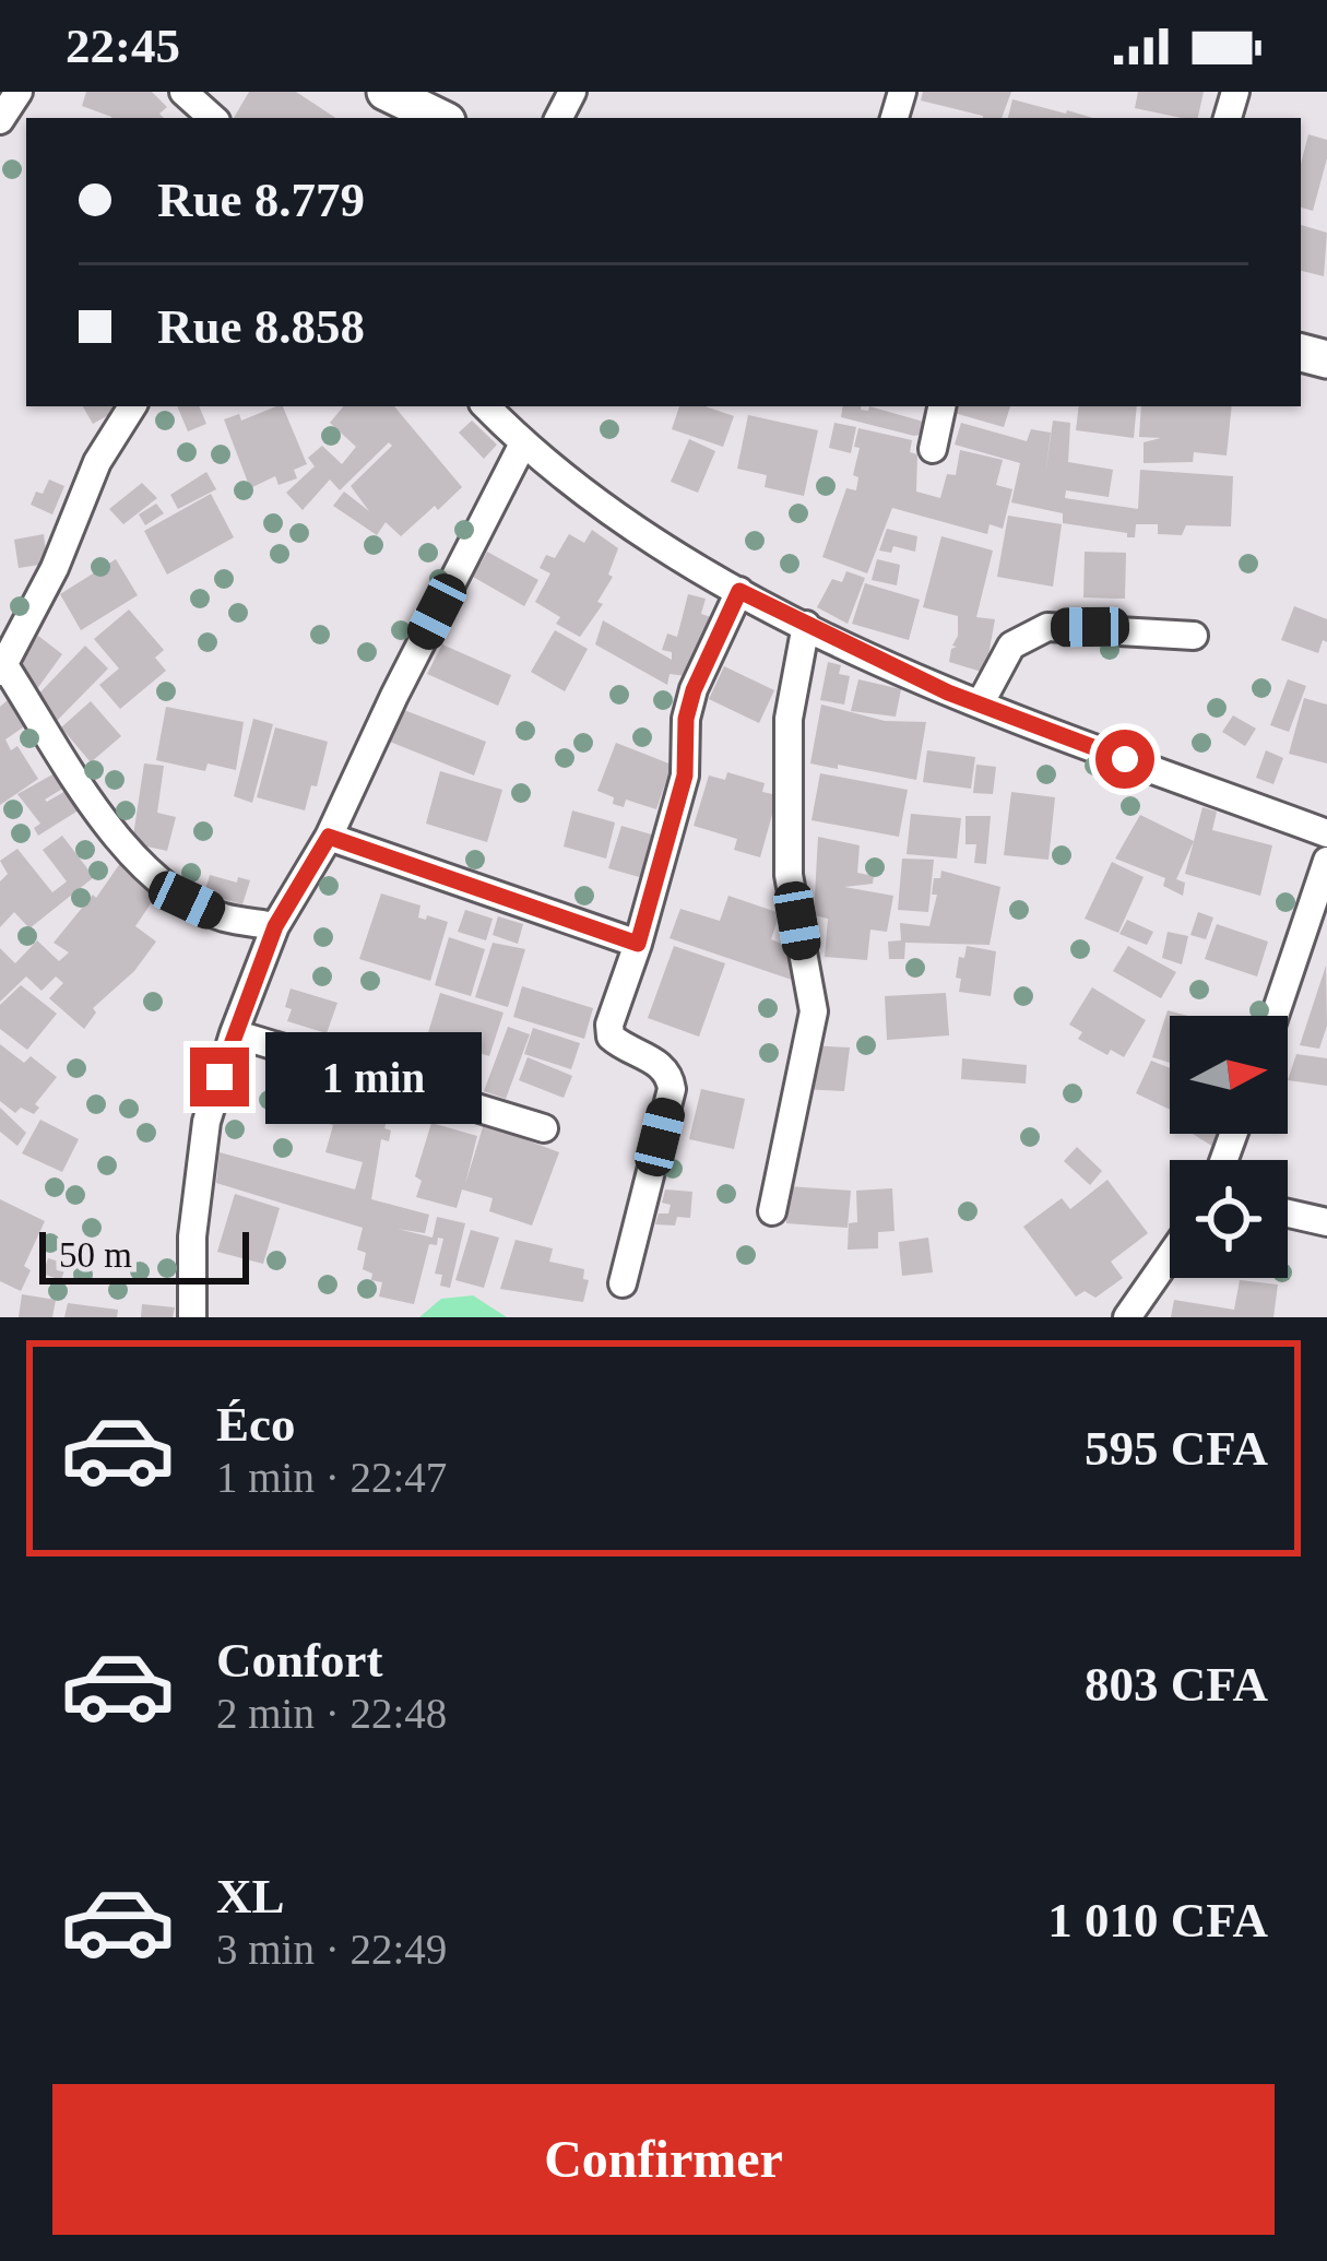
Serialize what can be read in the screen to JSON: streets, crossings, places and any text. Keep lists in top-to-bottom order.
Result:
{
  "scale_bar": "50 m",
  "north": "right",
  "page": {
    "status": "22:45",
    "banner": ["Rue 8.779", "Rue 8.858"],
    "bubble": "1 min",
    "scale": "50 m",
    "list": [
      {
        "name": "Éco",
        "note": "1 min · 22:47",
        "value": "595 CFA"
      },
      {
        "name": "Confort",
        "note": "2 min · 22:48",
        "value": "803 CFA"
      },
      {
        "name": "XL",
        "note": "3 min · 22:49",
        "value": "1 010 CFA"
      }
    ],
    "buttons": "Confirmer"
  }
}
